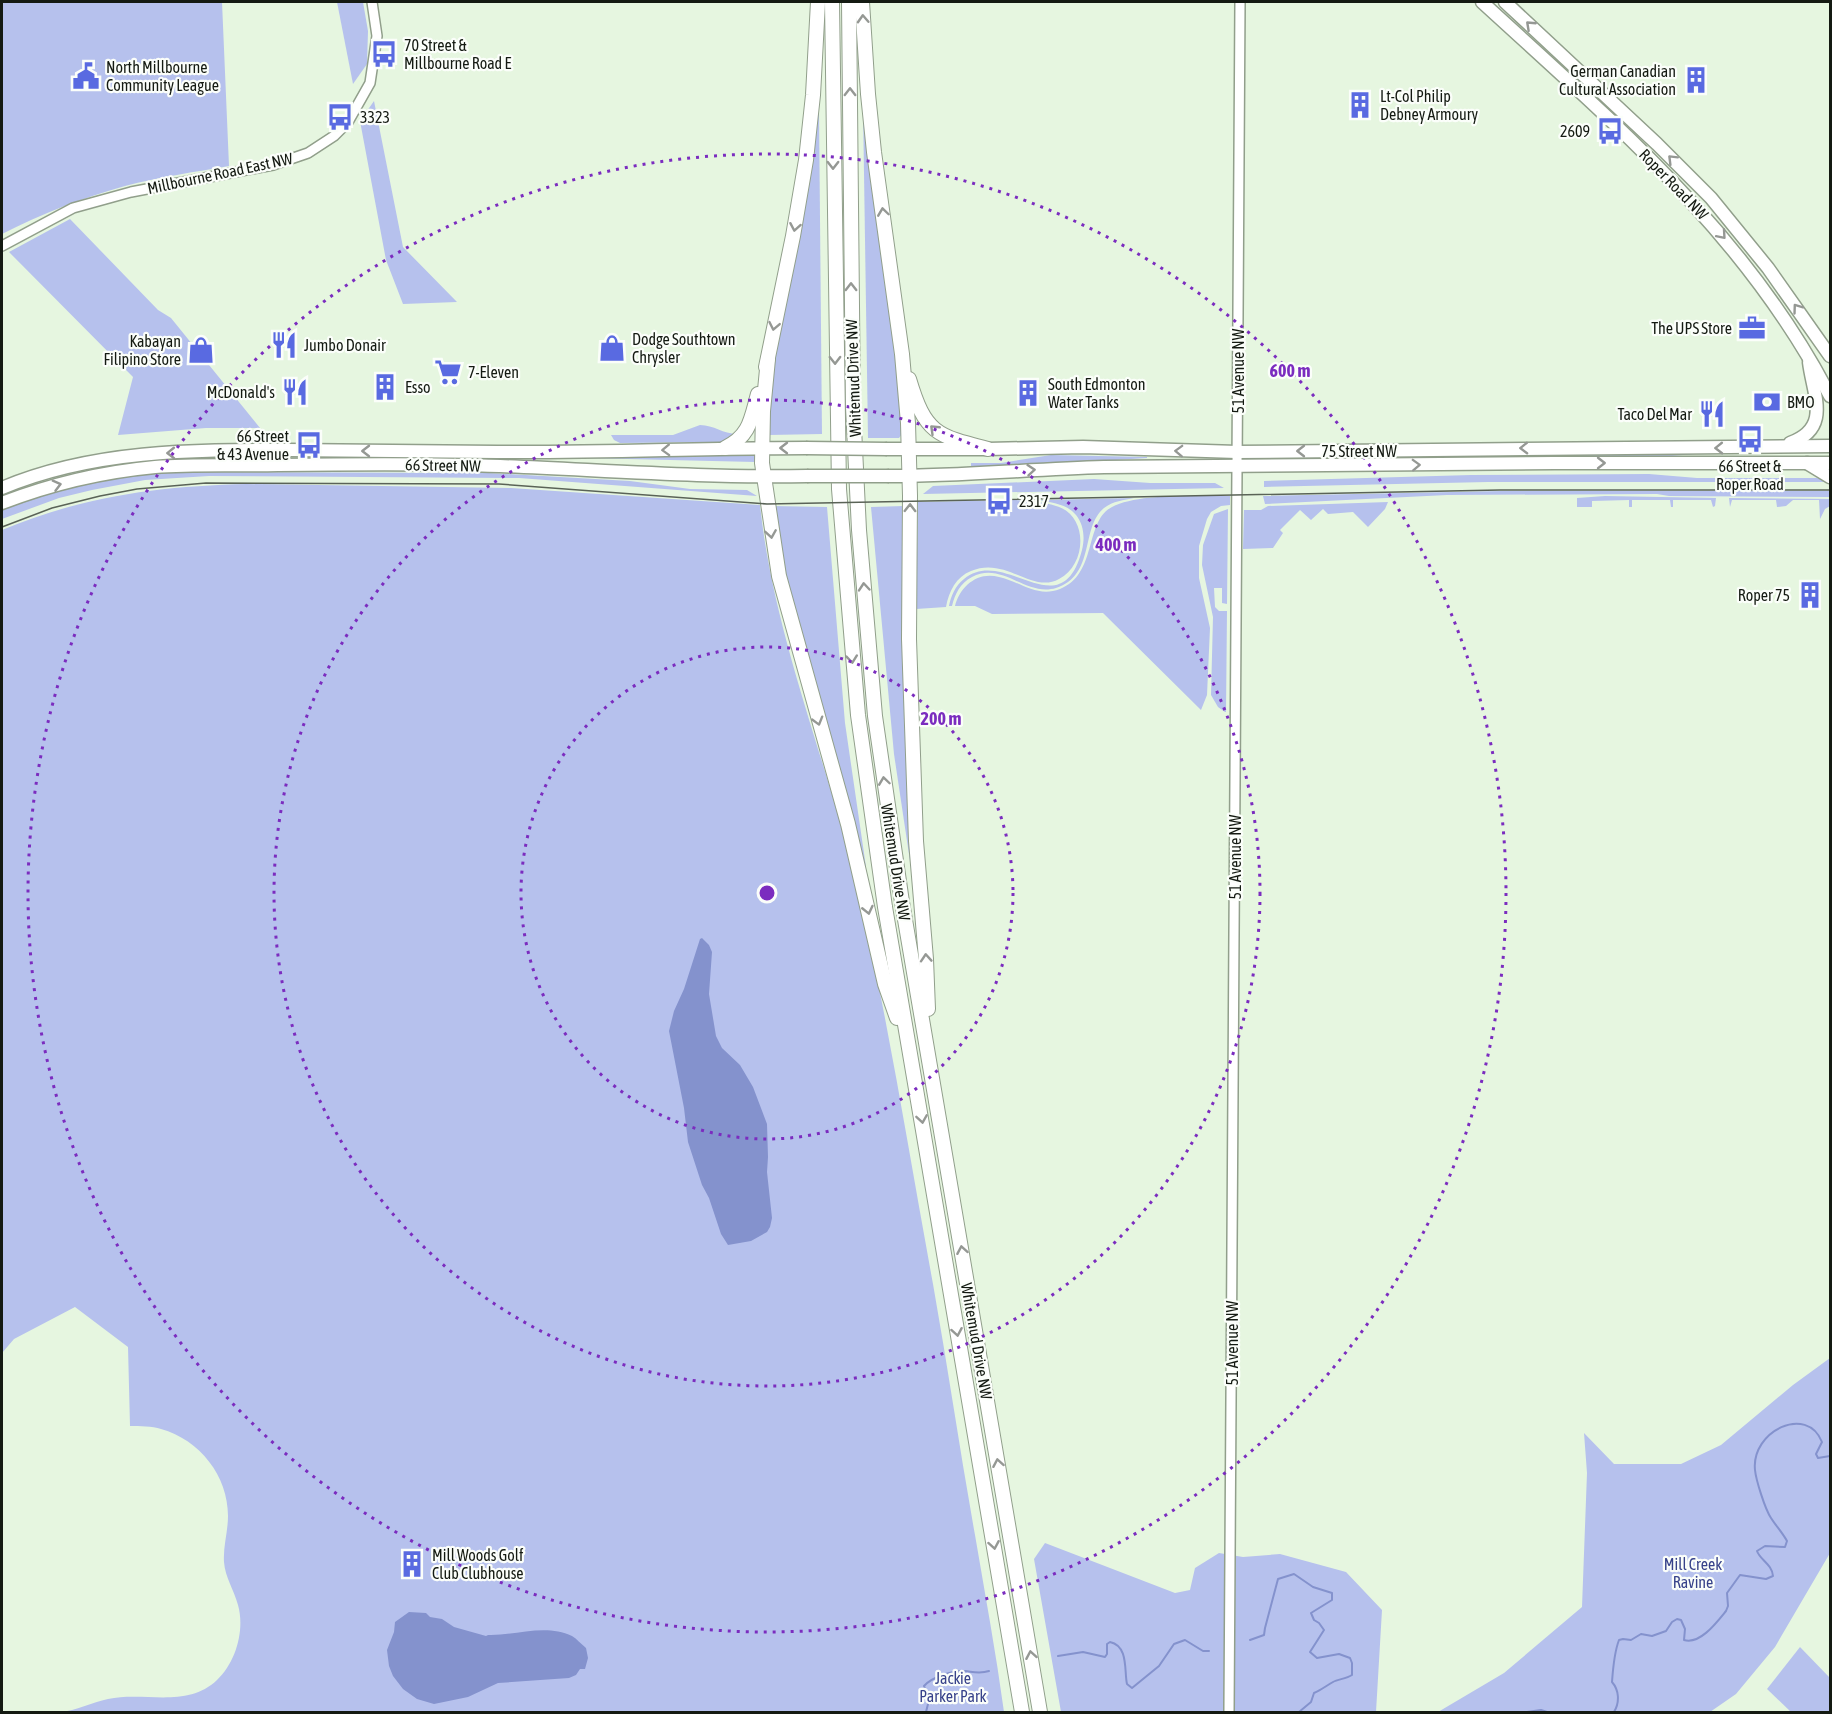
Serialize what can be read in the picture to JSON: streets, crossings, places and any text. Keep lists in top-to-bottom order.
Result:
{
  "streets": {
    "highway": ["Whitemud Drive NW"],
    "main road": ["Roper Road NW", "75 Street NW", "66 Street NW"],
    "street": ["Millbourne Road East NW", "51 Avenue NW"]
  },
  "crossings": [
    ["51 Avenue NW", "75 Street NW"],
    ["75 Street NW", "66 Street NW"]
  ],
  "parks": ["Mill Creek Ravine", "Jackie Parker Park"],
  "places": {
    "bus stop": [
      "70 Street & Millbourne Road E",
      "3323",
      "2609",
      "66 Street & Roper Road",
      "66 Street & 43 Avenue",
      "2317"
    ],
    "public building": ["North Millbourne Community League"],
    "building": [
      "German Canadian Cultural Association",
      "Lt-Col Philip Debney Armoury",
      "Esso",
      "South Edmonton Water Tanks",
      "Roper 75",
      "Mill Woods Golf Club Clubhouse"
    ],
    "office": ["The UPS Store"],
    "restaurant": ["Jumbo Donair", "McDonald's", "Taco Del Mar"],
    "shop": ["Dodge Southtown Chrysler", "Kabayan Filipino Store"],
    "supermarket": ["7-Eleven"],
    "bank": ["BMO"]
  },
  "rings": ["600 m", "400 m", "200 m"]
}
